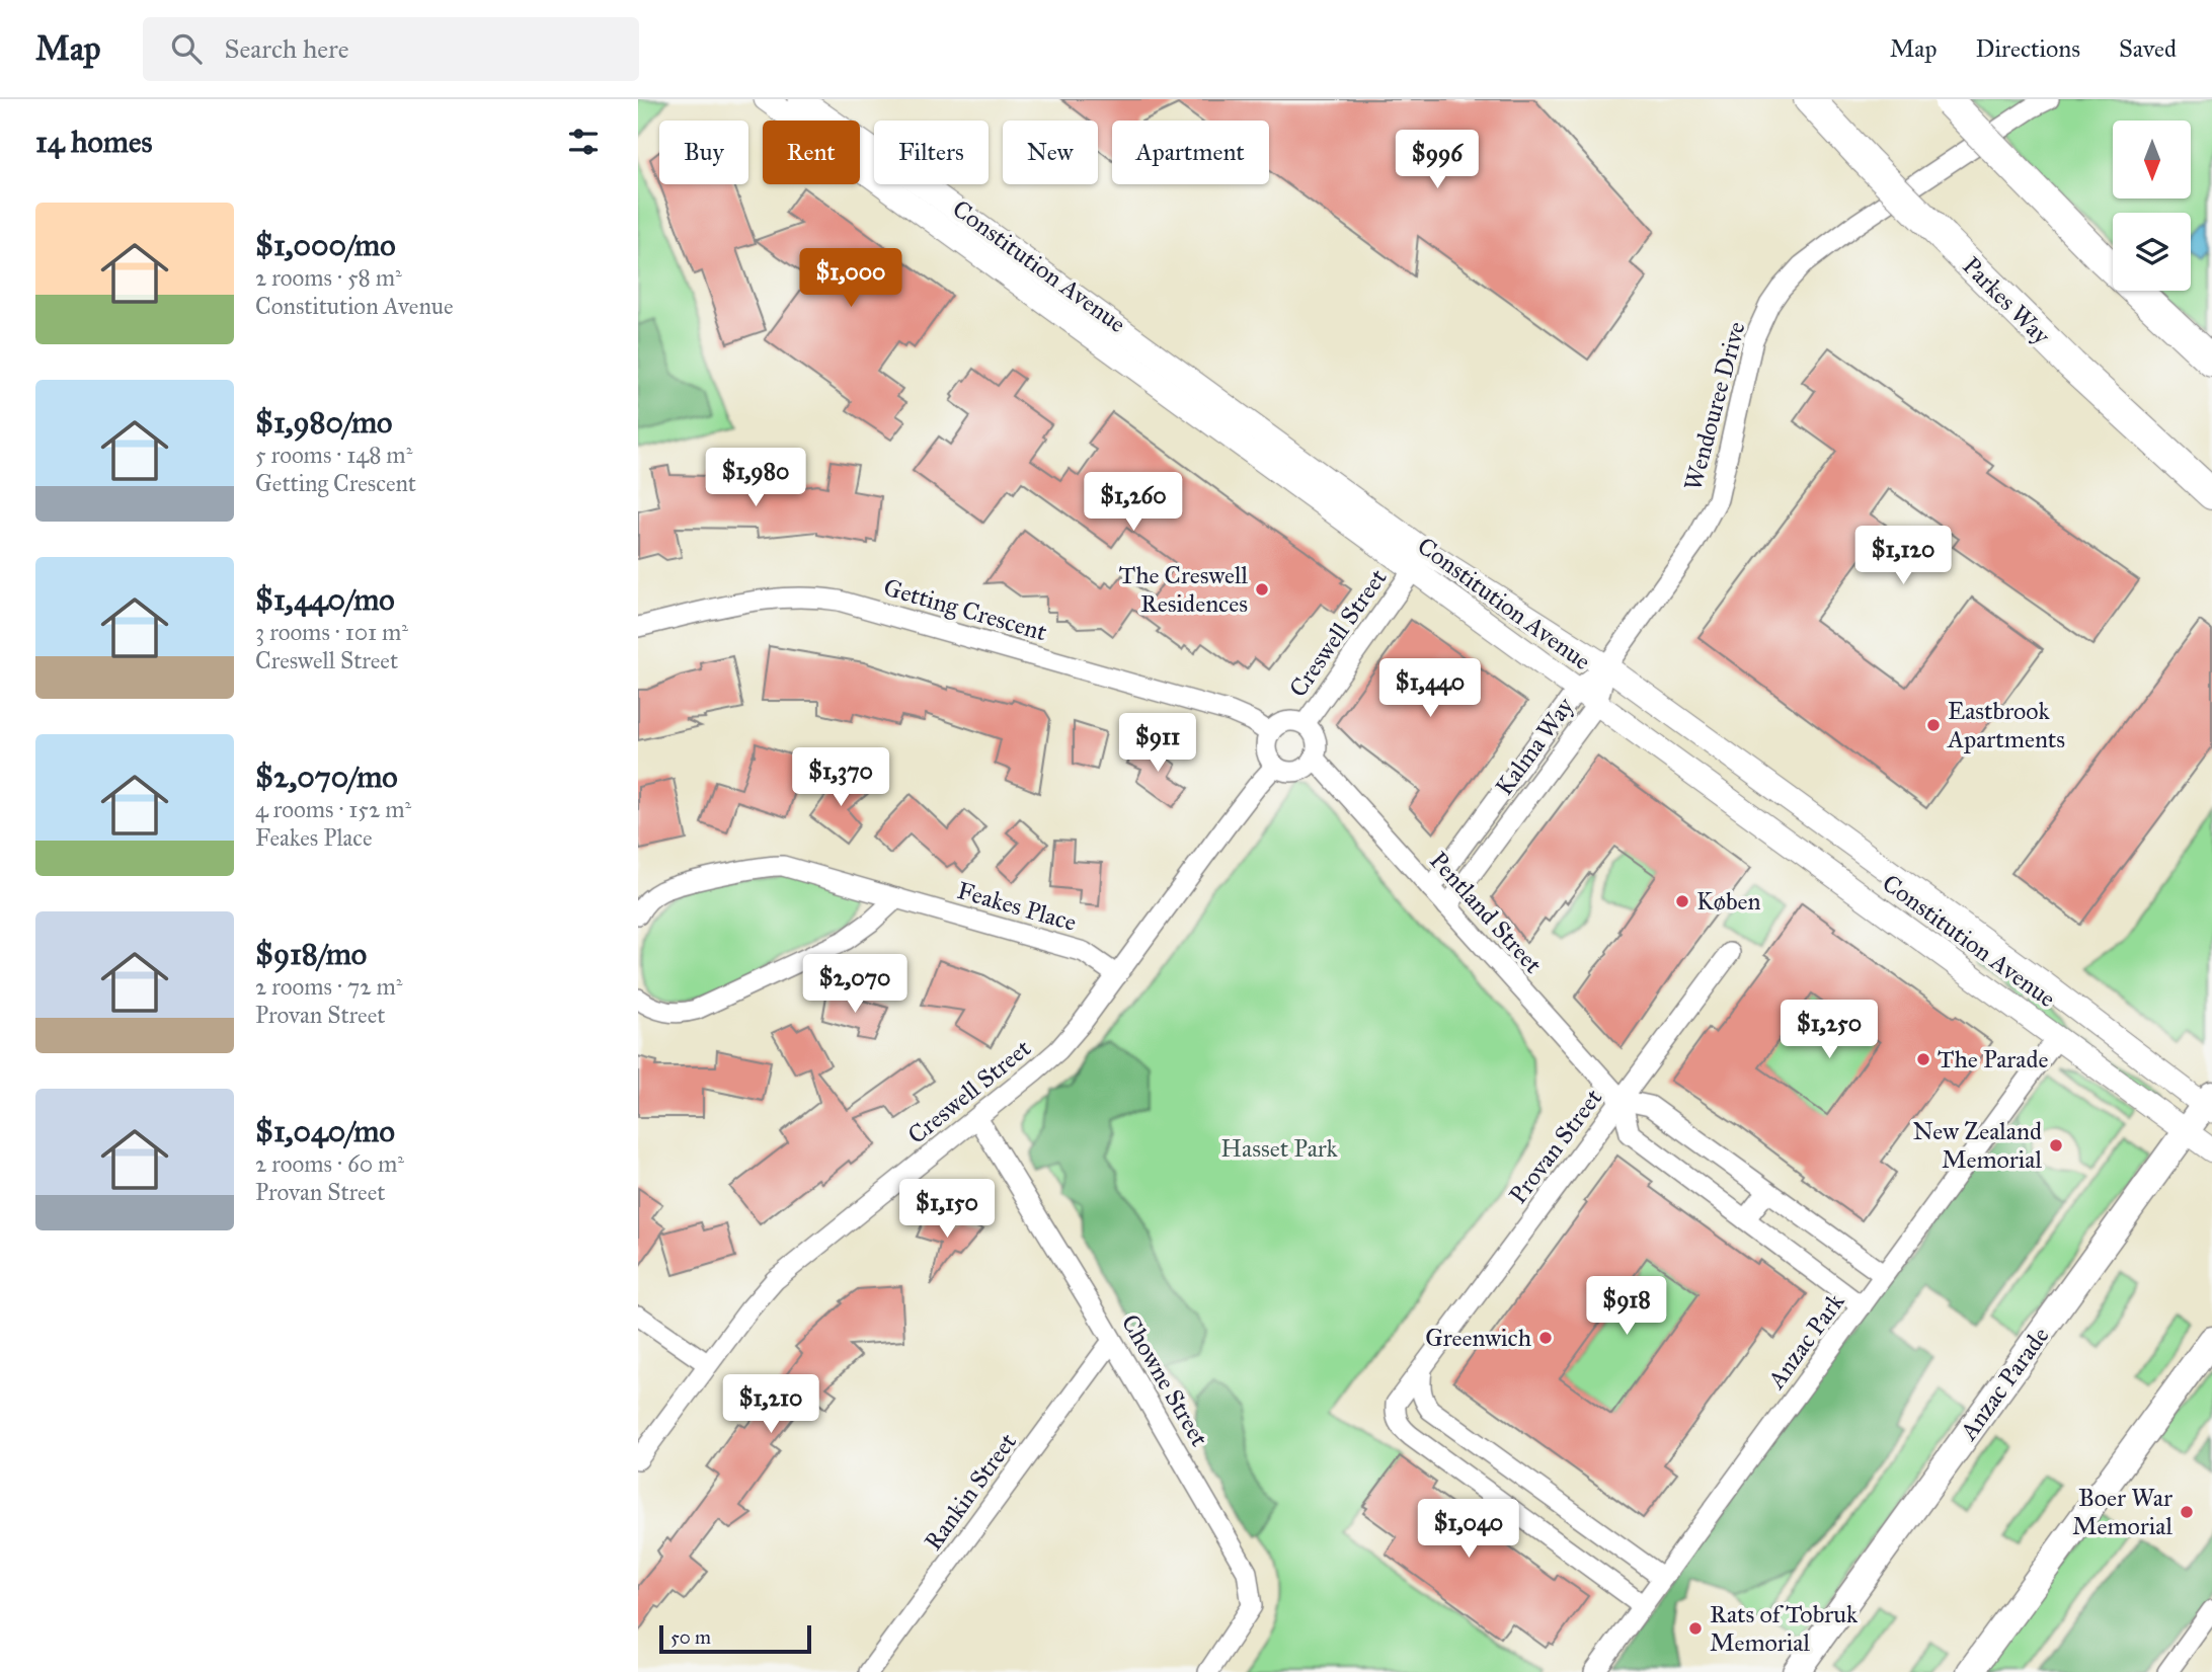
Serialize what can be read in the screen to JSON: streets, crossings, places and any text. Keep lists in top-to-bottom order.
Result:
{
  "streets": {
    "main road": ["Parkes Way", "Anzac Parade"],
    "street": [
      "Constitution Avenue",
      "Wendouree Drive",
      "Getting Crescent",
      "Creswell Street",
      "Kalma Way",
      "Feakes Place",
      "Pentland Street",
      "Provan Street",
      "Anzac Park",
      "Chowne Street",
      "Rankin Street"
    ]
  },
  "crossings": [
    ["Constitution Avenue", "Wendouree Drive"],
    ["Constitution Avenue", "Creswell Street"],
    ["Constitution Avenue", "Kalma Way"],
    ["Constitution Avenue", "Anzac Park"],
    ["Constitution Avenue", "Anzac Parade"],
    ["Wendouree Drive", "Kalma Way"],
    ["Getting Crescent", "Creswell Street"],
    ["Getting Crescent", "Pentland Street"],
    ["Creswell Street", "Feakes Place"],
    ["Creswell Street", "Pentland Street"],
    ["Creswell Street", "Chowne Street"],
    ["Kalma Way", "Pentland Street"],
    ["Pentland Street", "Provan Street"],
    ["Pentland Street", "Anzac Park"],
    ["Provan Street", "Anzac Park"],
    ["Chowne Street", "Rankin Street"]
  ],
  "parks": ["Hasset Park"],
  "places": [
    "The Creswell Residences",
    "Eastbrook Apartments",
    "Køben",
    "The Parade",
    "New Zealand Memorial",
    "Greenwich",
    "Boer War Memorial",
    "Rats of Tobruk Memorial"
  ],
  "scale_bar": "50 m",
  "north": "bottom",
  "page": {
    "header": "Map",
    "search": "Search here",
    "nav": ["Map", "Directions", "Saved"],
    "heading": "14 homes",
    "chip": [
      "Buy",
      "Rent",
      "Filters",
      "New",
      "Apartment"
    ],
    "price": [
      "$996",
      "$1,000",
      "$1,980",
      "$1,260",
      "$1,120",
      "$1,440",
      "$911",
      "$1,370",
      "$2,070",
      "$1,250",
      "$1,150",
      "$918",
      "$1,210",
      "$1,040"
    ],
    "list": [
      {
        "name": "$1,000/mo",
        "note": "2 rooms · 58 m² · Constitution Avenue"
      },
      {
        "name": "$1,980/mo",
        "note": "5 rooms · 148 m² · Getting Crescent"
      },
      {
        "name": "$1,440/mo",
        "note": "3 rooms · 101 m² · Creswell Street"
      },
      {
        "name": "$2,070/mo",
        "note": "4 rooms · 152 m² · Feakes Place"
      },
      {
        "name": "$918/mo",
        "note": "2 rooms · 72 m² · Provan Street"
      },
      {
        "name": "$1,040/mo",
        "note": "2 rooms · 60 m² · Provan Street"
      }
    ],
    "scale": "50 m"
  }
}
